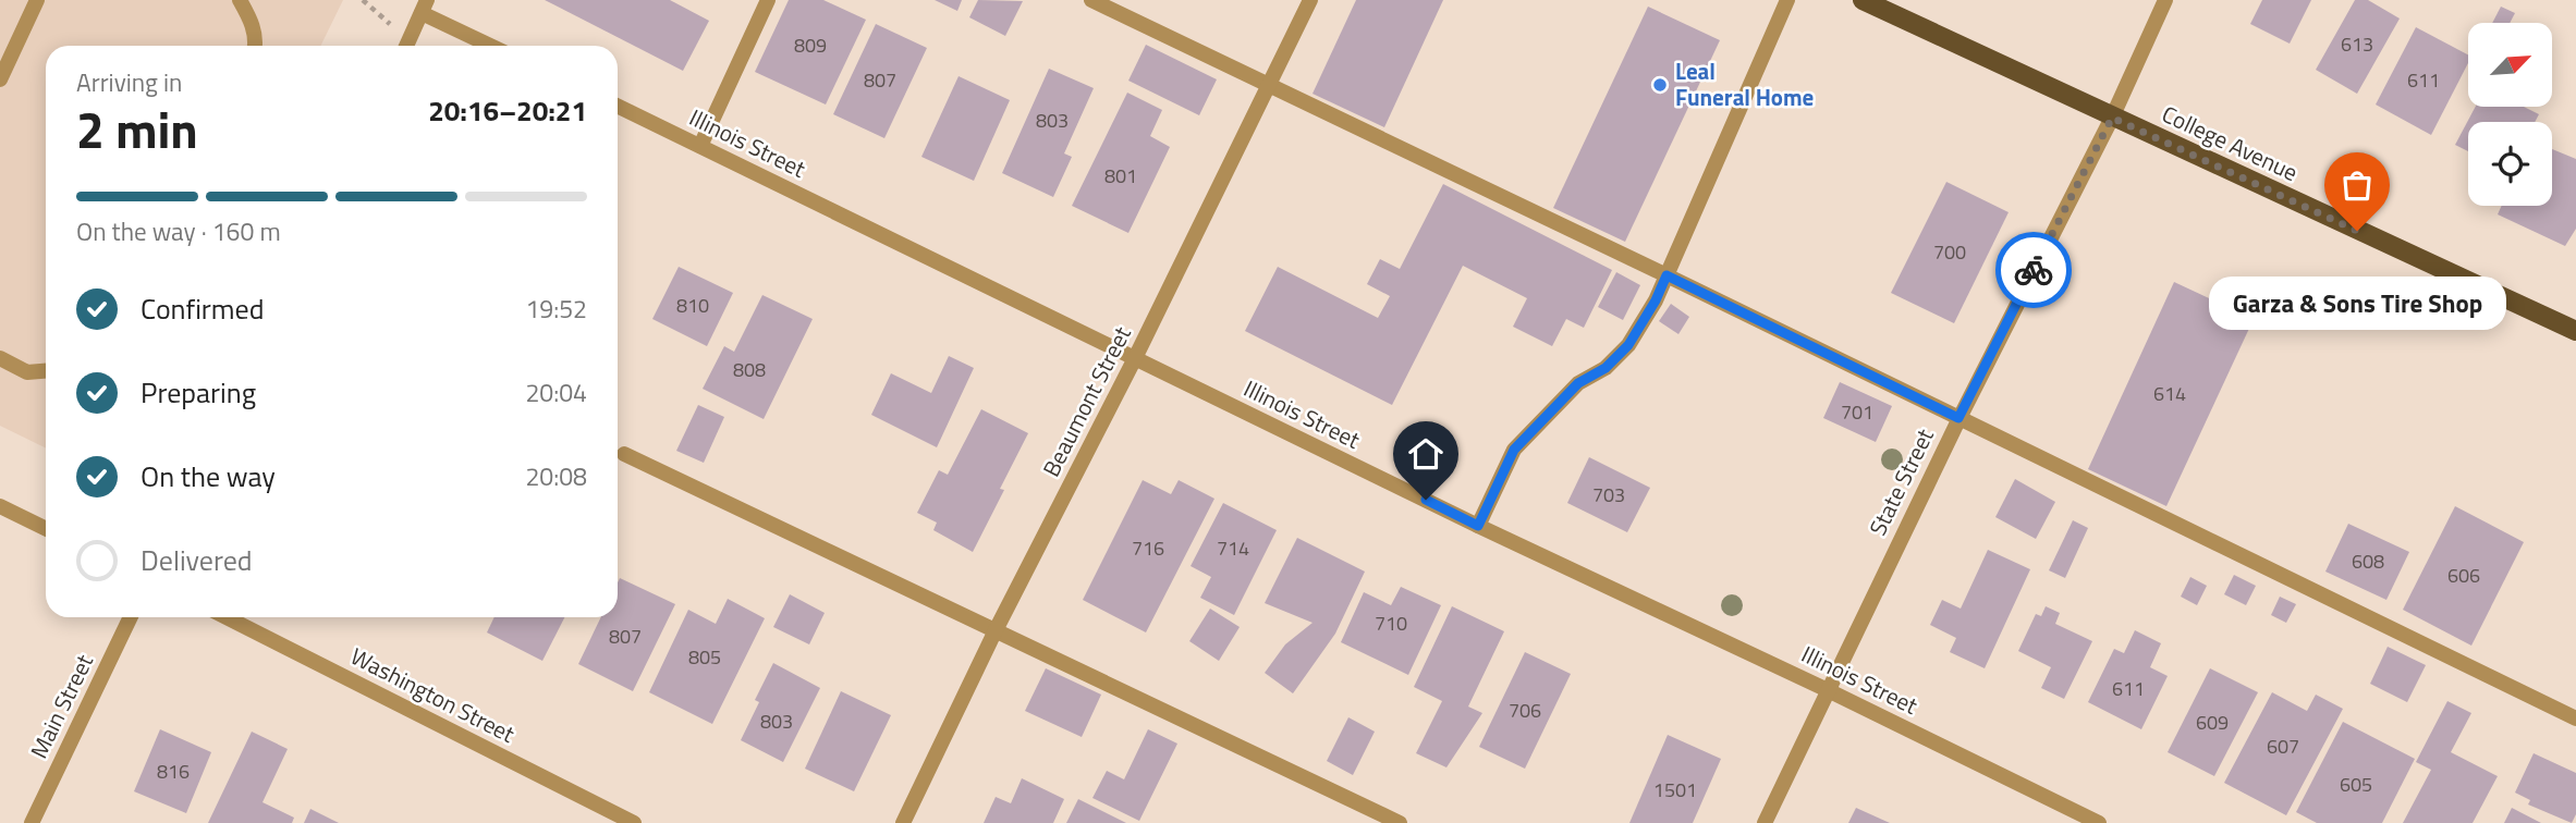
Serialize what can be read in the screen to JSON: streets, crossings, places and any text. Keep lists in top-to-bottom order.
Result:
{
  "streets": {
    "main road": ["College Avenue"],
    "street": [
      "Illinois Street",
      "Beaumont Street",
      "State Street",
      "Washington Street",
      "Main Street"
    ]
  },
  "crossings": [
    ["Illinois Street", "Beaumont Street"],
    ["Illinois Street", "State Street"],
    ["College Avenue", "State Street"]
  ],
  "places": ["Leal Funeral Home", "Garza & Sons Tire Shop"],
  "house_numbers": [
    "613",
    "809",
    "807",
    "611",
    "803",
    "801",
    "700",
    "810",
    "808",
    "614",
    "701",
    "703",
    "716",
    "714",
    "608",
    "606",
    "710",
    "807",
    "805",
    "611",
    "706",
    "803",
    "609",
    "607",
    "816",
    "605",
    "1501"
  ],
  "north": "top right",
  "page": {
    "heading": ["2 min", "Arriving in", "20:16–20:21"],
    "bar": "On the way · 160 m",
    "list": [
      ["Confirmed", "19:52"],
      ["Preparing", "20:04"],
      ["On the way", "20:08"],
      "Delivered"
    ],
    "bubble": "Garza & Sons Tire Shop"
  }
}
